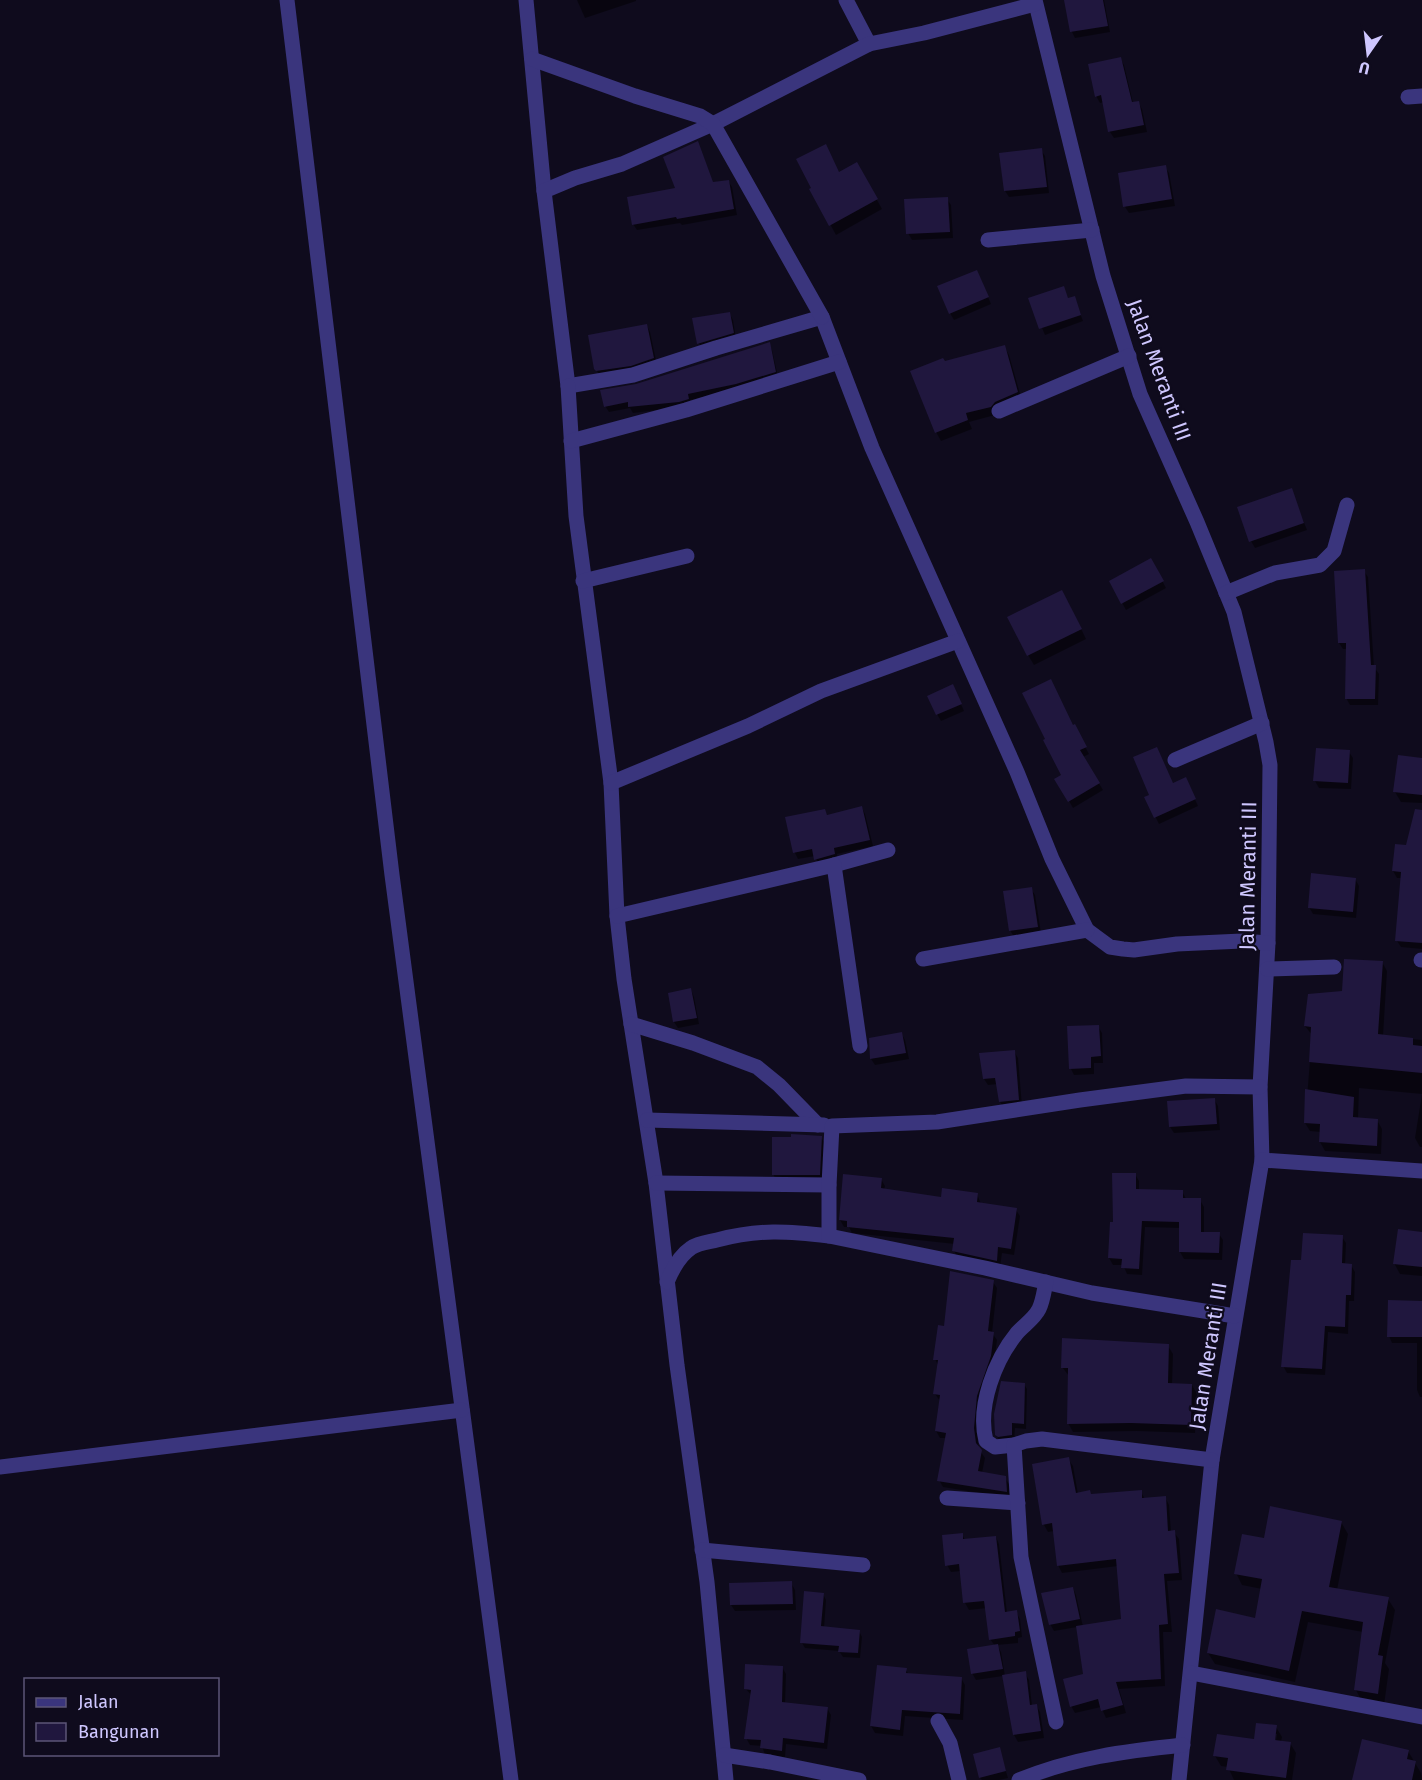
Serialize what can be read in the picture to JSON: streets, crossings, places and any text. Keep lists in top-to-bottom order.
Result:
{
  "streets": {
    "street": ["Jalan Meranti III"]
  },
  "legend": ["Jalan", "Bangunan"],
  "north": "bottom"
}
